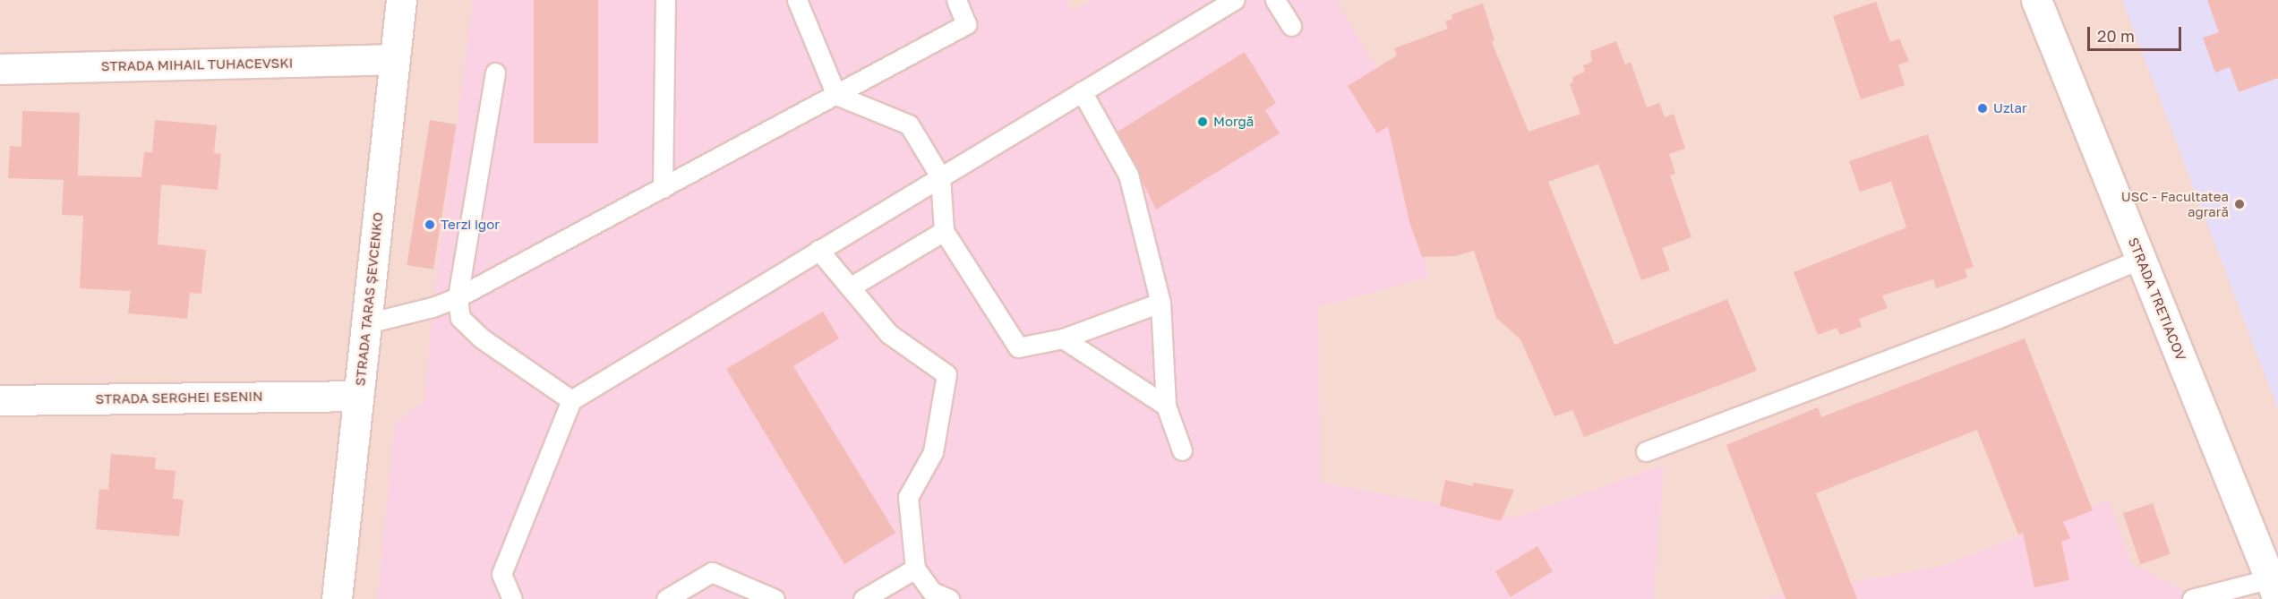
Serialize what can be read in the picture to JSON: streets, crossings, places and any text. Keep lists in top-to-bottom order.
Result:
{
  "streets": {
    "street": [
      "STRADA MIHAIL TUHACEVSKI",
      "STRADA TARAS ȘEVCENKO",
      "STRADA TRETIACOV",
      "STRADA SERGHEI ESENIN"
    ]
  },
  "crossings": [
    ["STRADA MIHAIL TUHACEVSKI", "STRADA TARAS ȘEVCENKO"],
    ["STRADA TARAS ȘEVCENKO", "STRADA SERGHEI ESENIN"]
  ],
  "places": [
    "Uzlar",
    "Morgă",
    "USC - Facultatea agrară",
    "Terzi igor"
  ],
  "scale_bar": "20 m"
}
